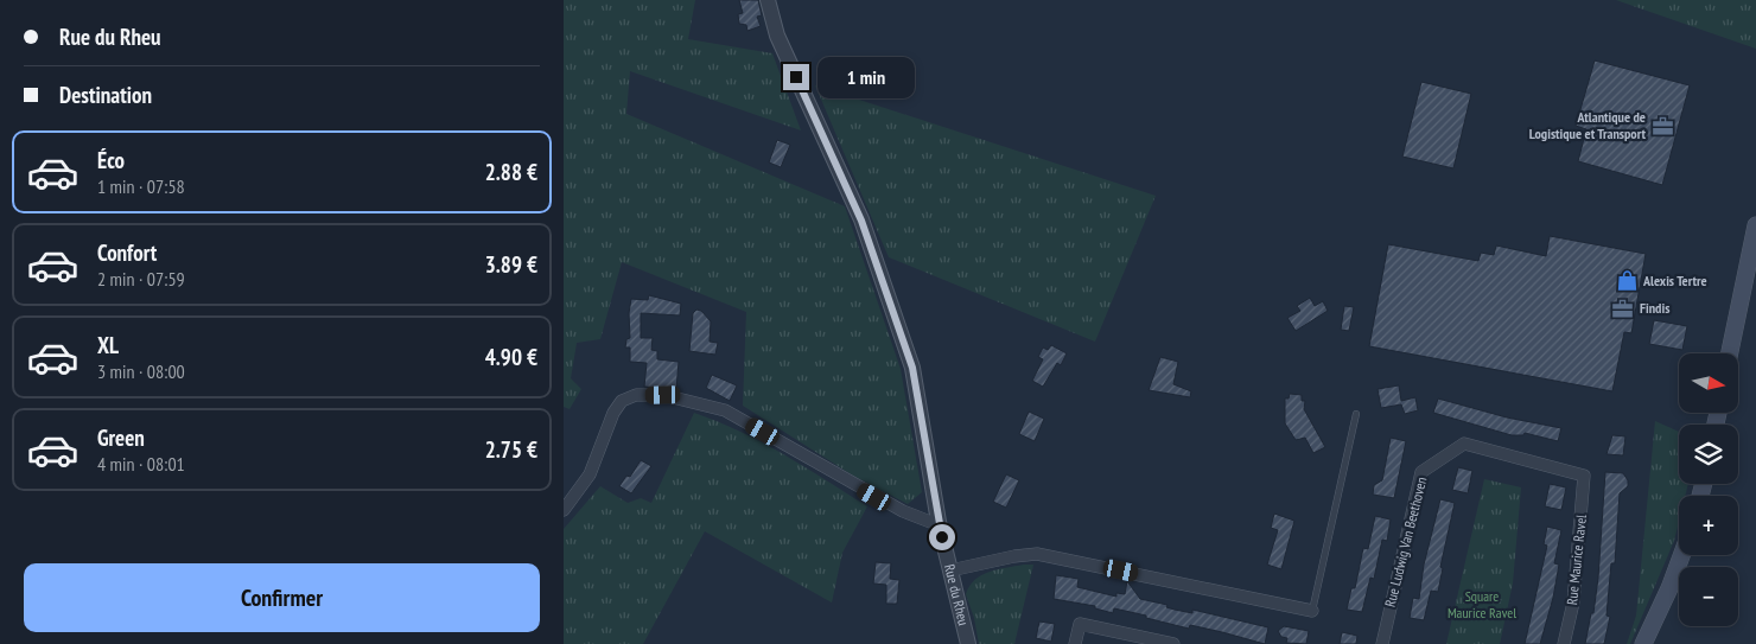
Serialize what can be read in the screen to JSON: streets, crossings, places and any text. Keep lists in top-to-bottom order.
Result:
{
  "streets": {
    "street": ["Rue Ludwig Van Beethoven", "Rue Maurice Ravel", "Rue du Rheu"]
  },
  "crossings": [
    ["Rue Ludwig Van Beethoven", "Rue Maurice Ravel"]
  ],
  "parks": ["Square Maurice Ravel"],
  "places": {
    "office": ["Atlantique de Logistique et Transport", "Findis"],
    "shop": ["Alexis Tertre"]
  },
  "north": "right",
  "page": {
    "banner": ["Rue du Rheu", "Destination"],
    "bubble": "1 min",
    "list": [
      {
        "name": "Éco",
        "note": "1 min · 07:58",
        "value": "2.88 €"
      },
      {
        "name": "Confort",
        "note": "2 min · 07:59",
        "value": "3.89 €"
      },
      {
        "name": "XL",
        "note": "3 min · 08:00",
        "value": "4.90 €"
      },
      {
        "name": "Green",
        "note": "4 min · 08:01",
        "value": "2.75 €"
      }
    ],
    "map_buttons": ["+", "−"],
    "buttons": "Confirmer"
  }
}
